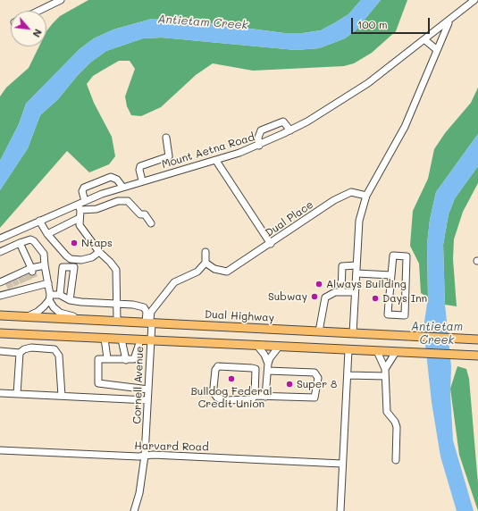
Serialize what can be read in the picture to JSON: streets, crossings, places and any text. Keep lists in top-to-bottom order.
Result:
{
  "streets": {
    "main road": ["Dual Highway"],
    "street": [
      "Mount Aetna Road",
      "Dual Place",
      "Cornell Avenue",
      "Harvard Road"
    ]
  },
  "crossings": [
    ["Dual Highway", "Cornell Avenue"],
    ["Cornell Avenue", "Harvard Road"]
  ],
  "water": ["Antietam Creek"],
  "places": [
    "Ntaps",
    "Always Building",
    "Subway",
    "Days Inn",
    "Bulldog Federal Credit Union",
    "Super 8"
  ],
  "scale_bar": "100 m",
  "north": "bottom right"
}
